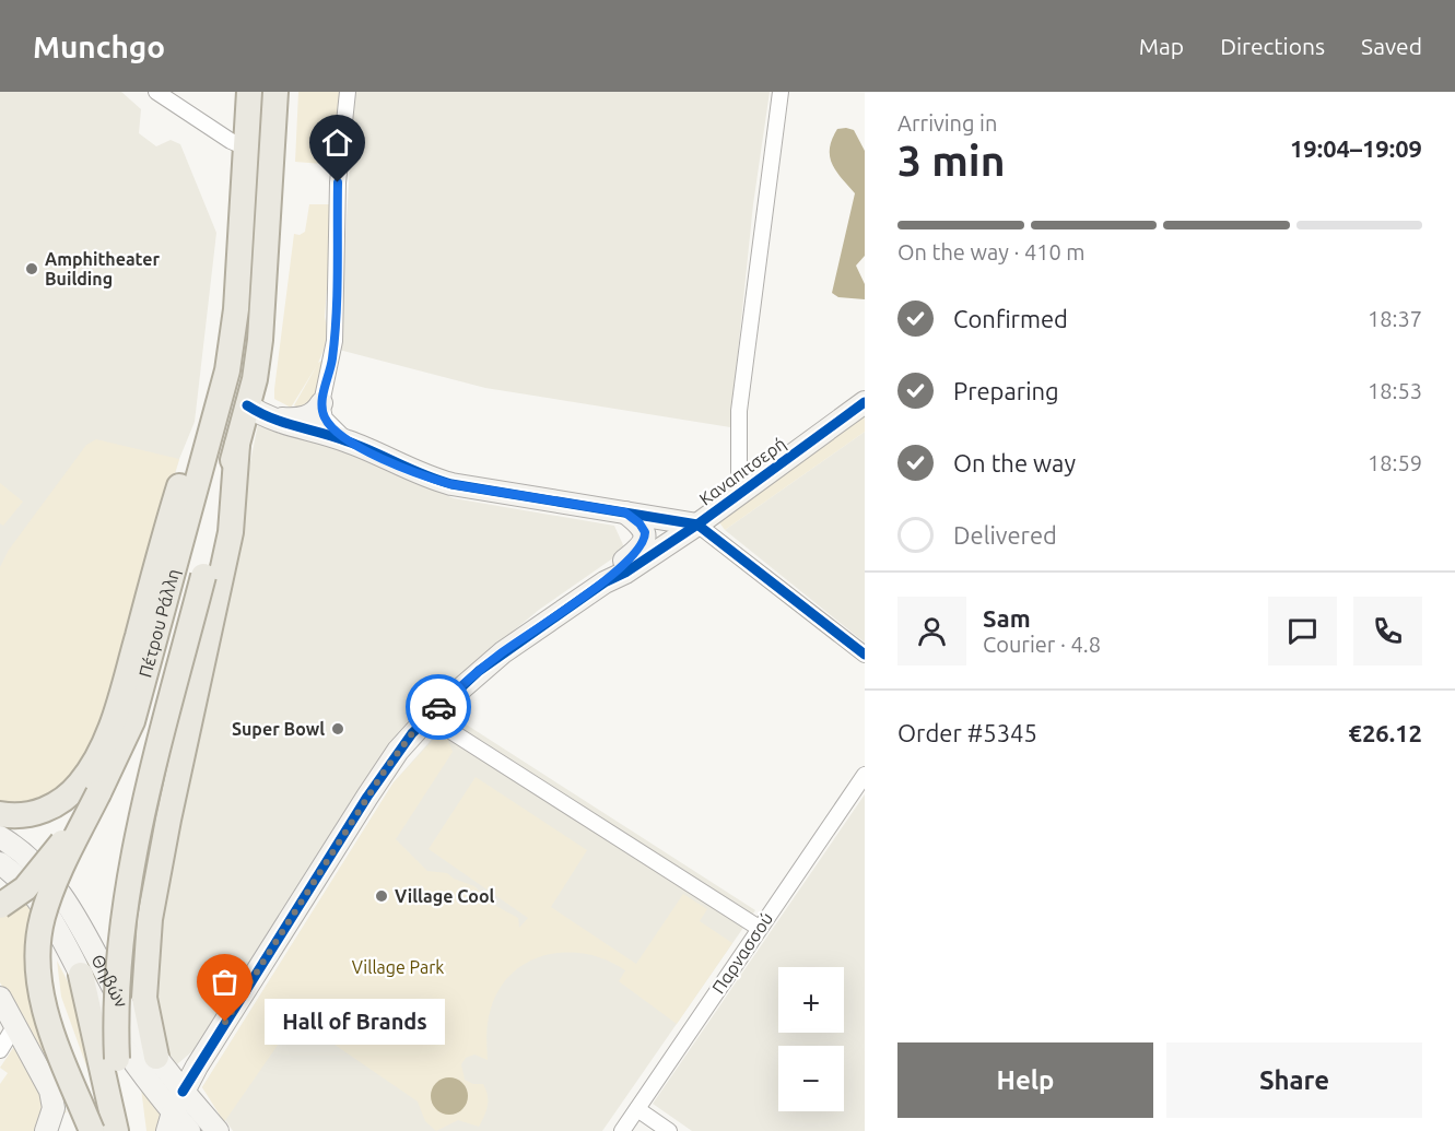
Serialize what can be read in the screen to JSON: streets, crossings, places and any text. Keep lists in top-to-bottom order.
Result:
{
  "streets": {
    "main road": ["Πέτρου Ράλλη"],
    "street": ["Καναπιτσερή", "Παρνασσού", "Θηβών"]
  },
  "crossings": [
    ["Καναπιτσερή", "Θηβών"]
  ],
  "parks": ["Village Park"],
  "places": [
    "Amphitheater Building",
    "Super Bowl",
    "Village Cool",
    "Hall of Brands"
  ],
  "page": {
    "header": "Munchgo",
    "nav": ["Map", "Directions", "Saved"],
    "heading": ["3 min", "Arriving in", "19:04–19:09"],
    "panel": [
      "Sam",
      "Courier · 4.8",
      "Order #5345",
      "€26.12"
    ],
    "bar": "On the way · 410 m",
    "list": [
      ["Confirmed", "18:37"],
      ["Preparing", "18:53"],
      ["On the way", "18:59"],
      "Delivered"
    ],
    "map_buttons": ["+", "−"],
    "bubble": "Hall of Brands",
    "buttons": ["Help", "Share"]
  }
}
